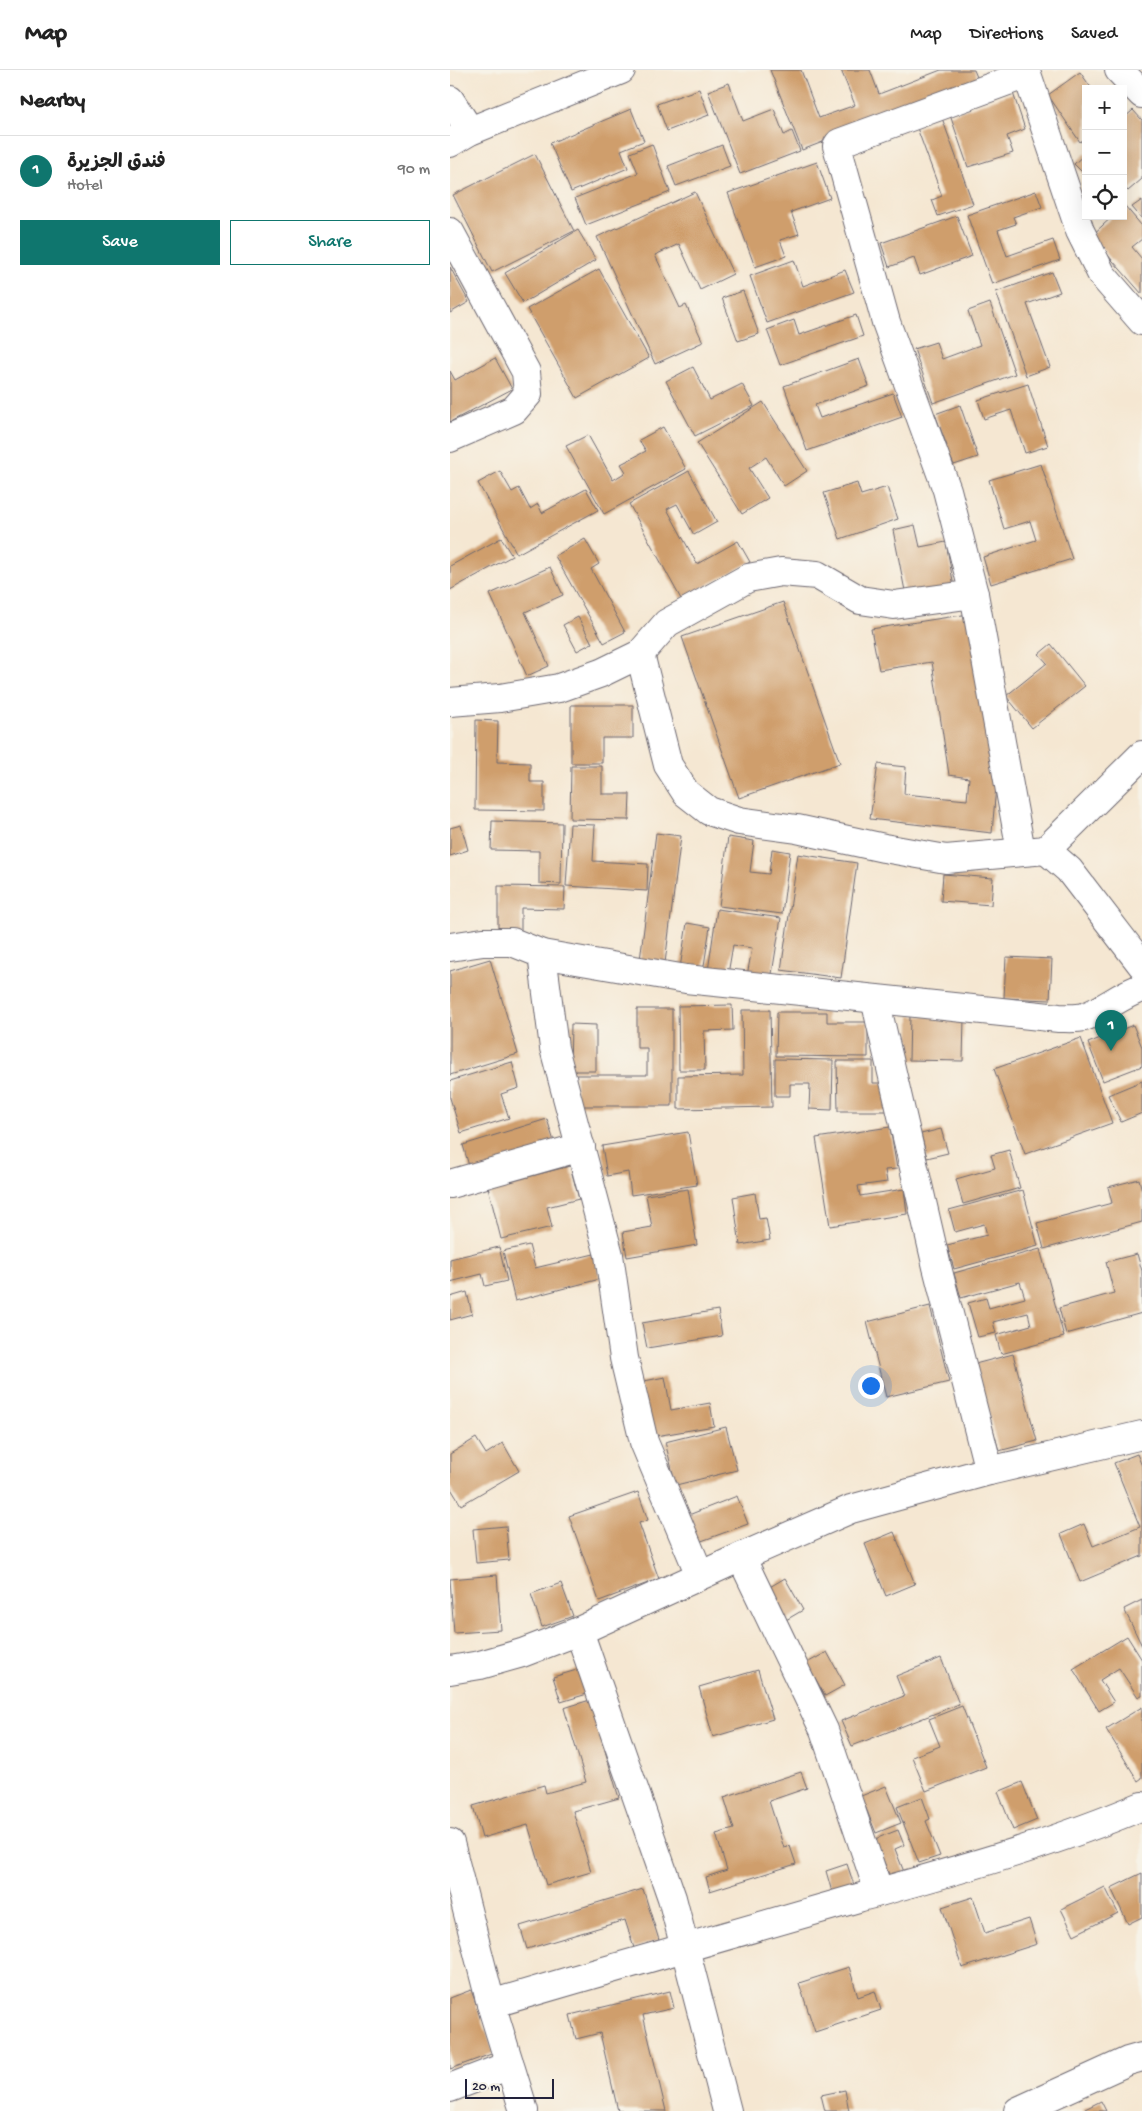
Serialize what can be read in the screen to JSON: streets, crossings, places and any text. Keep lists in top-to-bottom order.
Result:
{
  "scale_bar": "20 m",
  "page": {
    "header": "Map",
    "nav": ["Map", "Directions", "Saved"],
    "heading": "Nearby",
    "map_buttons": ["+", "−"],
    "list": [
      {
        "mark": "1",
        "name": "فندق الجزيرة",
        "note": "Hotel",
        "value": "90 m"
      }
    ],
    "buttons": ["Save", "Share"],
    "pins": "1",
    "scale": "20 m"
  }
}
